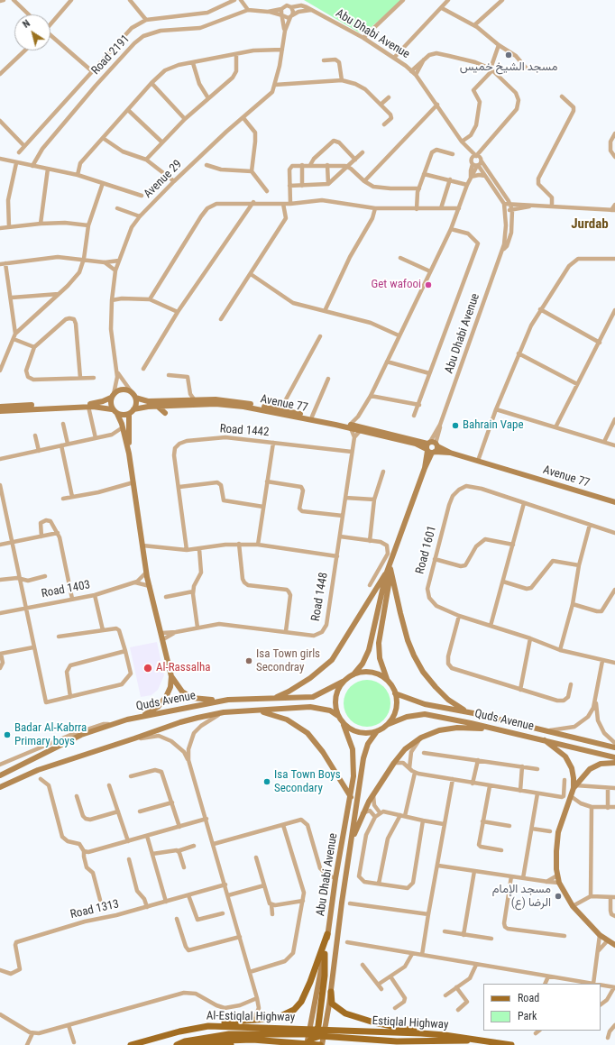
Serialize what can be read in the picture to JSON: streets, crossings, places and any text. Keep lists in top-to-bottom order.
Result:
{
  "streets": {
    "main road": [
      "Abu Dhabi Avenue",
      "Avenue 77",
      "Quds Avenue",
      "Al-Estiqlal Highway",
      "Estiqlal Highway"
    ],
    "street": [
      "Road 2191",
      "Avenue 29",
      "Road 1442",
      "Road 1601",
      "Road 1403",
      "Road 1448",
      "Road 1313"
    ]
  },
  "crossings": [
    ["Abu Dhabi Avenue", "Road 2191"],
    ["Abu Dhabi Avenue", "Avenue 29"],
    ["Abu Dhabi Avenue", "Avenue 77"],
    ["Abu Dhabi Avenue", "Quds Avenue"],
    ["Abu Dhabi Avenue", "Al-Estiqlal Highway"],
    ["Abu Dhabi Avenue", "Estiqlal Highway"],
    ["Road 2191", "Avenue 29"],
    ["Avenue 29", "Avenue 77"],
    ["Avenue 77", "Road 1448"],
    ["Road 1442", "Road 1448"],
    ["Al-Estiqlal Highway", "Estiqlal Highway"]
  ],
  "districts": ["Jurdab"],
  "places": [
    "مسجد الشيخ خميس",
    "Get wafooi",
    "Bahrain Vape",
    "Isa Town girls Secondray",
    "Al-Rassalha",
    "Badar Al-Kabrra Primary boys",
    "Isa Town Boys Secondary",
    "مسجد الإمام الرضا (ع)"
  ],
  "legend": ["Road", "Park"],
  "north": "top left"
}
